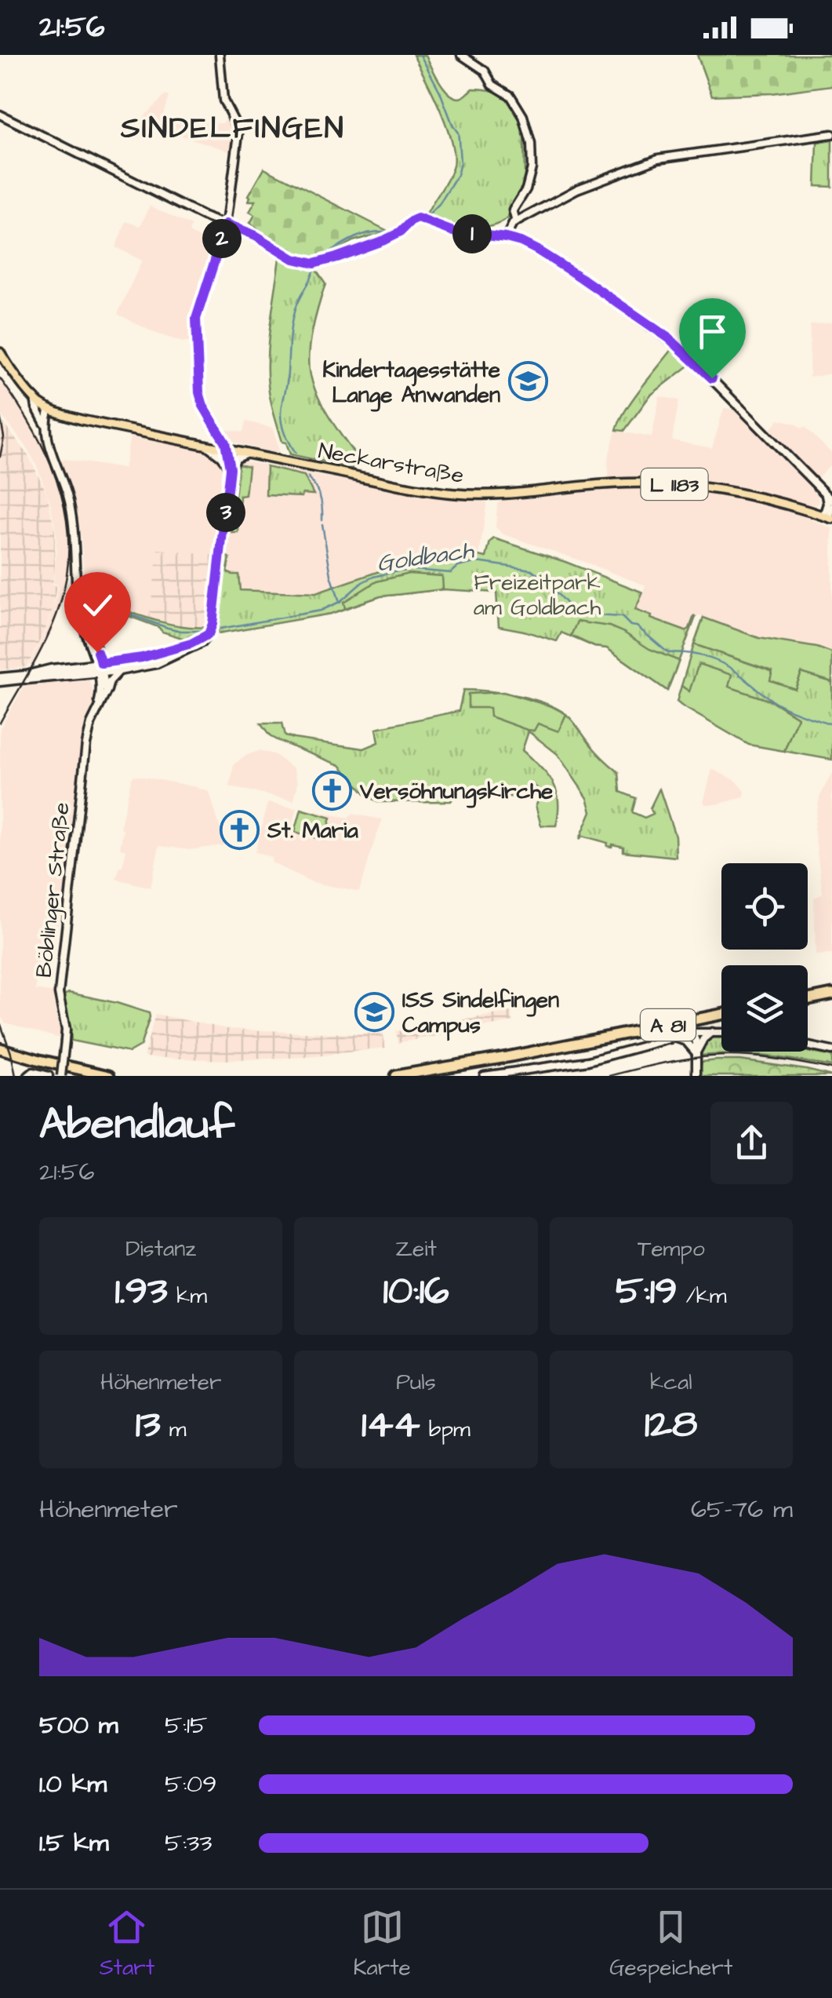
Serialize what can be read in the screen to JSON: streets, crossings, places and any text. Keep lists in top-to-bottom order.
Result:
{
  "streets": {
    "highway": ["A 81"],
    "main road": ["Neckarstraße", "L 1183", "Böblinger Straße"]
  },
  "crossings": [
    ["Neckarstraße", "L 1183"]
  ],
  "districts": ["SINDELFINGEN"],
  "water": ["Goldbach"],
  "parks": ["Freizeitpark am Goldbach"],
  "places": {
    "school or university": ["Kindertagesstätte Lange Anwanden", "ISS Sindelfingen Campus"],
    "church": ["Versöhnungskirche", "St. Maria"]
  },
  "page": {
    "status": "21:56",
    "pins": ["1", "2", "3"],
    "heading": ["Abendlauf", "21:56"],
    "stats": [
      ["Distanz", "1.93 km"],
      ["Zeit", "10:16"],
      ["Tempo", "5:19 /km"],
      ["Höhenmeter", "13 m"],
      ["Puls", "144 bpm"],
      ["kcal", "128"]
    ],
    "chart": ["Höhenmeter", "65–76 m"],
    "list": [
      {
        "name": "500 m",
        "note": "5:15"
      },
      {
        "name": "1.0 km",
        "note": "5:09"
      },
      {
        "name": "1.5 km",
        "note": "5:33"
      }
    ],
    "tabs": ["Start", "Karte", "Gespeichert"]
  }
}
